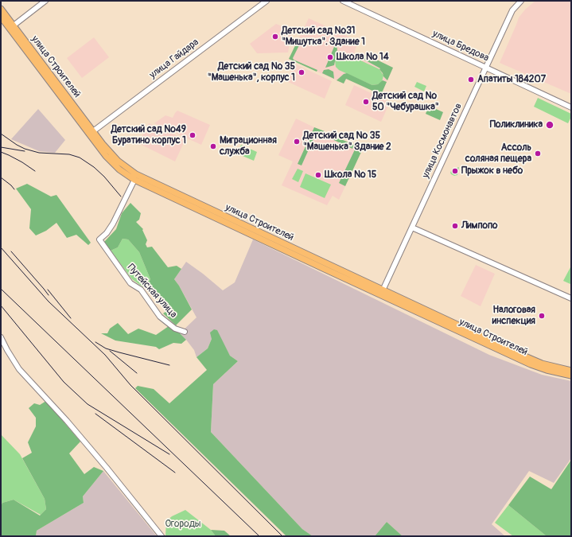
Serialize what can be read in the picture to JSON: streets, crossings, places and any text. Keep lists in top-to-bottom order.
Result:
{
  "streets": {
    "main road": ["улица Строителей"],
    "street": [
      "улица Бредова",
      "улица Гайдара",
      "улица Космонавтов",
      "Путейская улица"
    ]
  },
  "crossings": [
    ["улица Бредова", "улица Космонавтов"],
    ["улица Гайдара", "улица Строителей"],
    ["улица Строителей", "улица Космонавтов"],
    ["улица Строителей", "Путейская улица"]
  ],
  "parks": ["Огороды"],
  "places": [
    "Детский сад №31 \"Мишутка\". Здание 1",
    "Школа № 14",
    "Детский сад № 35 \"Машенька\", корпус 1",
    "Апатиты 184207",
    "Детский сад № 50 \"Чебурашка\"",
    "Поликлиника",
    "Детский сад №49 Буратино корпус 1",
    "Детский сад № 35 \"Машенька\" Здание 2",
    "Миграционная служба",
    "Ассоль соляная пещера",
    "Прыжок в небо",
    "Школа № 15",
    "Лимпопо",
    "Налоговая инспекция"
  ]
}
